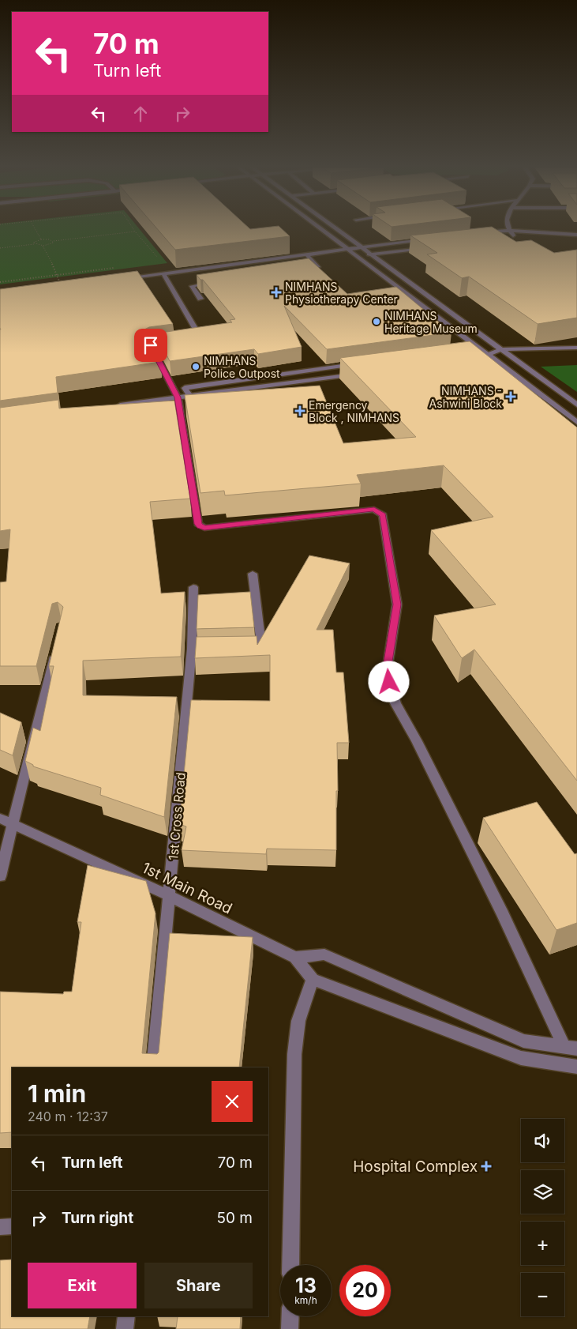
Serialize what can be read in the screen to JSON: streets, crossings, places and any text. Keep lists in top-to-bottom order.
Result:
{
  "streets": {
    "street": ["1st Cross Road", "1st Main Road"]
  },
  "crossings": [
    ["1st Cross Road", "1st Main Road"]
  ],
  "places": {
    "health": [
      "NIMHANS Physiotherapy Center",
      "NIMHANS - Ashwini Block",
      "Emergency Block , NIMHANS",
      "Hospital Complex"
    ],
    "other": ["NIMHANS Heritage Museum", "NIMHANS Police Outpost"]
  },
  "page": {
    "turn": ["70 m", "Turn left"],
    "heading": ["1 min", "240 m · 12:37"],
    "map_buttons": ["+", "−"],
    "list": [
      {
        "name": "Turn left",
        "value": "70 m"
      },
      {
        "name": "Turn right",
        "value": "50 m"
      }
    ],
    "buttons": ["Exit", "Share"],
    "speed": "13 km/h",
    "limit": "20"
  }
}
